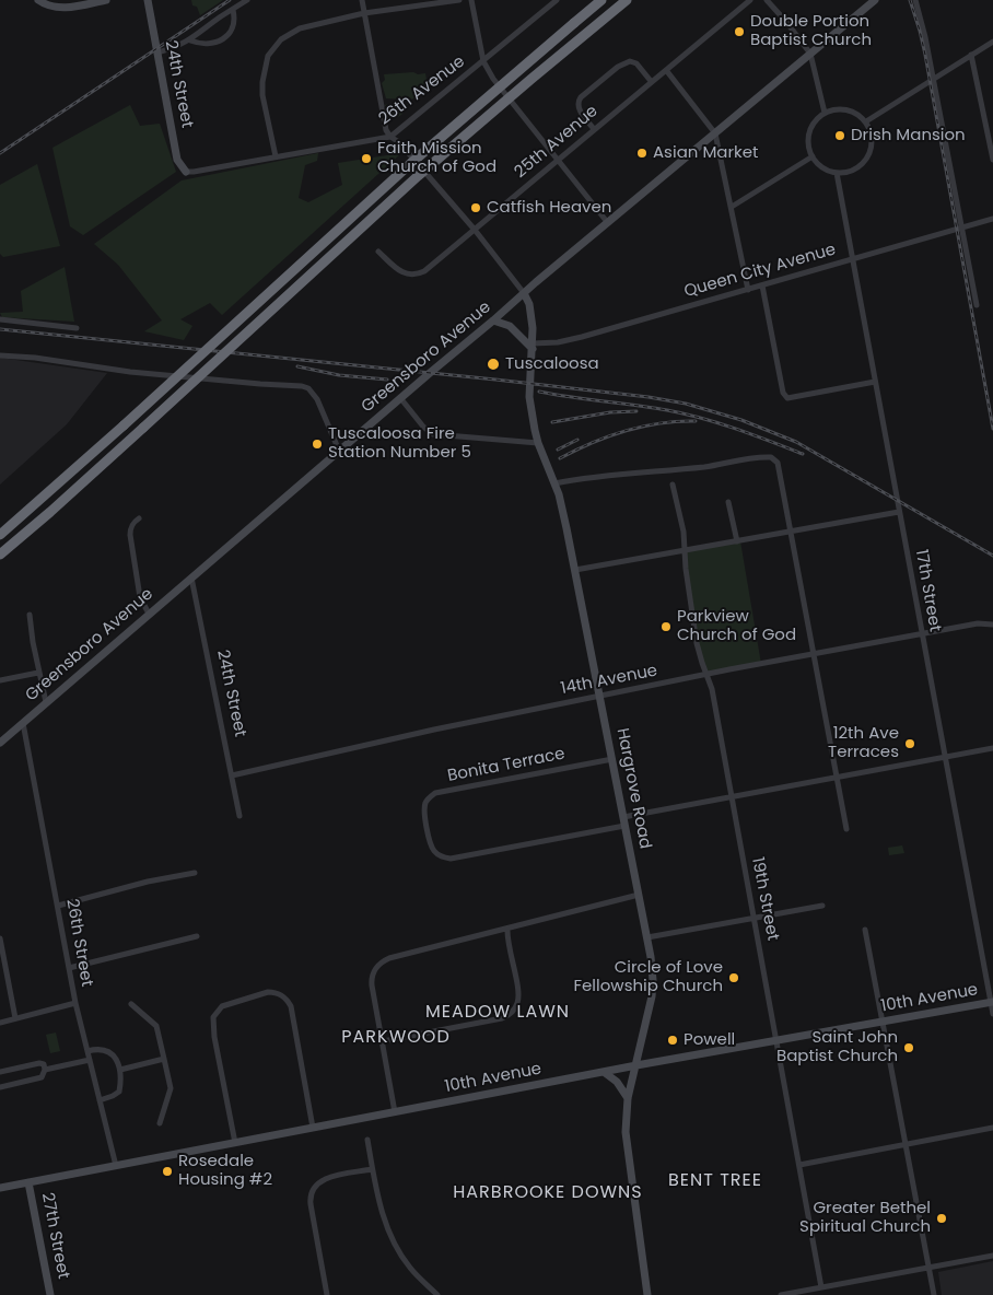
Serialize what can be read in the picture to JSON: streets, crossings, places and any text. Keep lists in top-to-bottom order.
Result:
{
  "streets": {
    "main road": [
      "24th Street",
      "Greensboro Avenue",
      "Hargrove Road",
      "10th Avenue",
      "27th Street"
    ],
    "street": [
      "26th Avenue",
      "25th Avenue",
      "Queen City Avenue",
      "17th Street",
      "14th Avenue",
      "Bonita Terrace",
      "19th Street",
      "26th Street"
    ]
  },
  "crossings": [
    ["24th Street", "26th Avenue"],
    ["24th Street", "Greensboro Avenue"],
    ["24th Street", "14th Avenue"],
    ["Queen City Avenue", "17th Street"],
    ["Queen City Avenue", "Hargrove Road"],
    ["Greensboro Avenue", "Hargrove Road"],
    ["Greensboro Avenue", "26th Street"],
    ["17th Street", "14th Avenue"],
    ["17th Street", "Bonita Terrace"],
    ["17th Street", "10th Avenue"],
    ["14th Avenue", "Hargrove Road"],
    ["14th Avenue", "19th Street"],
    ["Bonita Terrace", "Hargrove Road"],
    ["Bonita Terrace", "19th Street"],
    ["Hargrove Road", "10th Avenue"],
    ["19th Street", "10th Avenue"],
    ["26th Street", "10th Avenue"],
    ["10th Avenue", "27th Street"]
  ],
  "districts": [
    "MEADOW LAWN",
    "PARKWOOD",
    "BENT TREE",
    "HARBROOKE DOWNS"
  ],
  "places": [
    "Double Portion Baptist Church",
    "Drish Mansion",
    "Asian Market",
    "Faith Mission Church of God",
    "Catfish Heaven",
    "Tuscaloosa",
    "Tuscaloosa Fire Station Number 5",
    "Parkview Church of God",
    "12th Ave Terraces",
    "Circle of Love Fellowship Church",
    "Powell",
    "Saint John Baptist Church",
    "Rosedale Housing #2",
    "Greater Bethel Spiritual Church"
  ]
}
